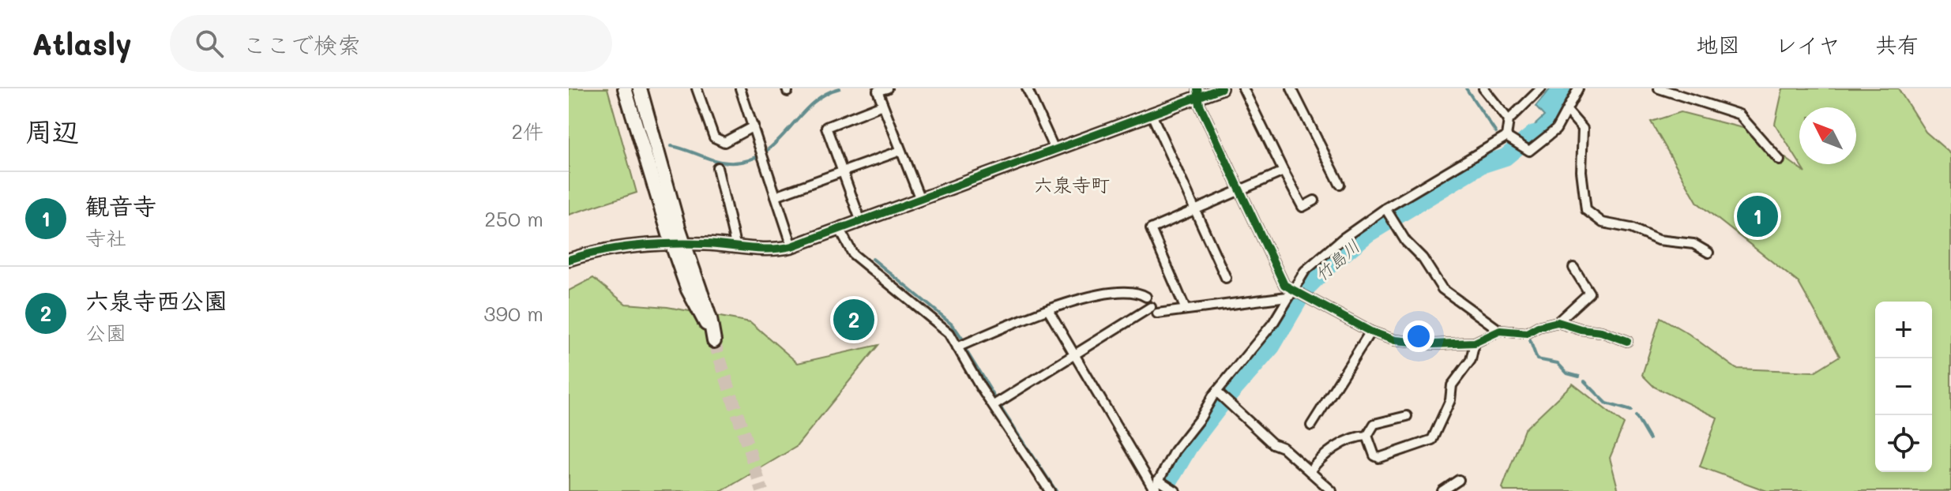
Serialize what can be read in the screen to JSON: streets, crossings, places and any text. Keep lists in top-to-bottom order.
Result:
{
  "districts": ["六泉寺町"],
  "water": ["竹島川"],
  "north": "top left",
  "page": {
    "header": "Atlasly",
    "search": "ここで検索",
    "nav": ["地図", "レイヤ", "共有"],
    "heading": ["周辺", "2件"],
    "list": [
      {
        "mark": "1",
        "name": "観音寺",
        "note": "寺社",
        "value": "250 m"
      },
      {
        "mark": "2",
        "name": "六泉寺西公園",
        "note": "公園",
        "value": "390 m"
      }
    ],
    "pins": ["1", "2"],
    "map_buttons": ["+", "−"]
  }
}
